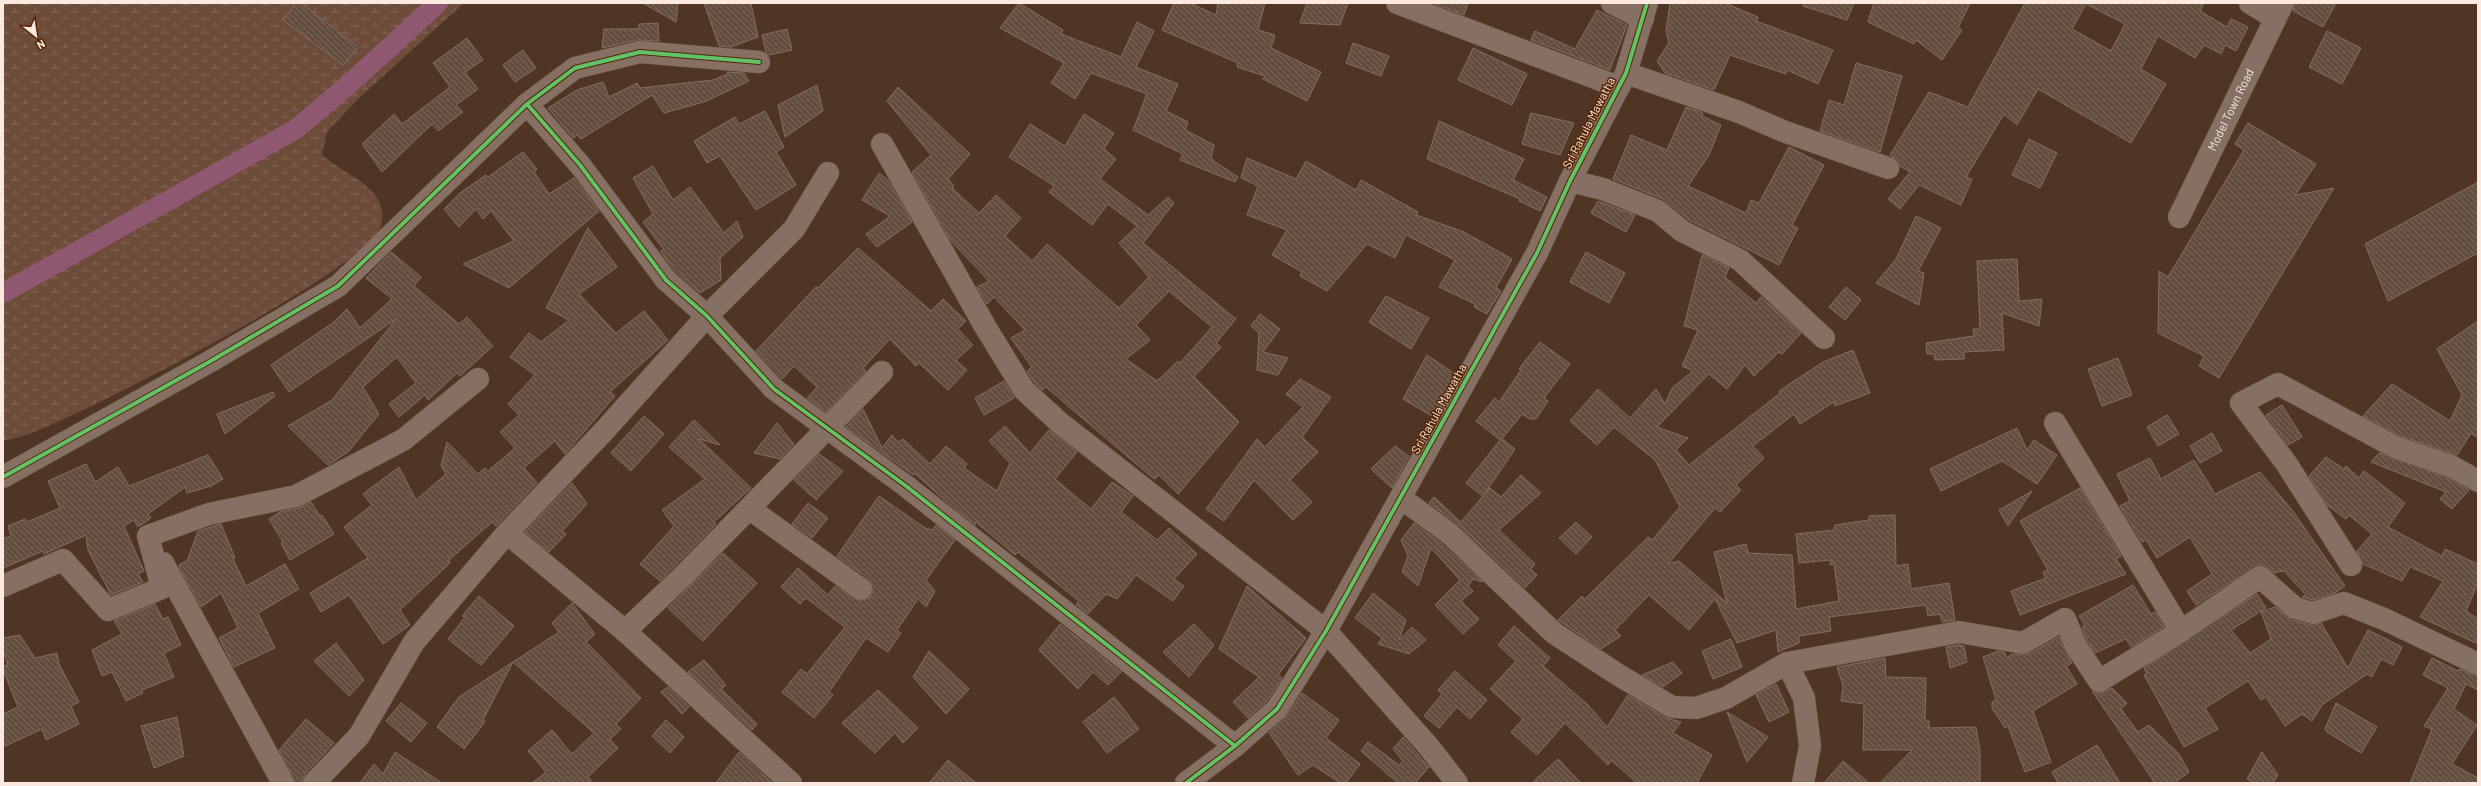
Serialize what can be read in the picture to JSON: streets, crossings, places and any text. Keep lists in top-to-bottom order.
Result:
{
  "streets": {
    "street": ["Model Town Road", "Sri Rahula Mawatha"]
  },
  "north": "bottom right"
}
